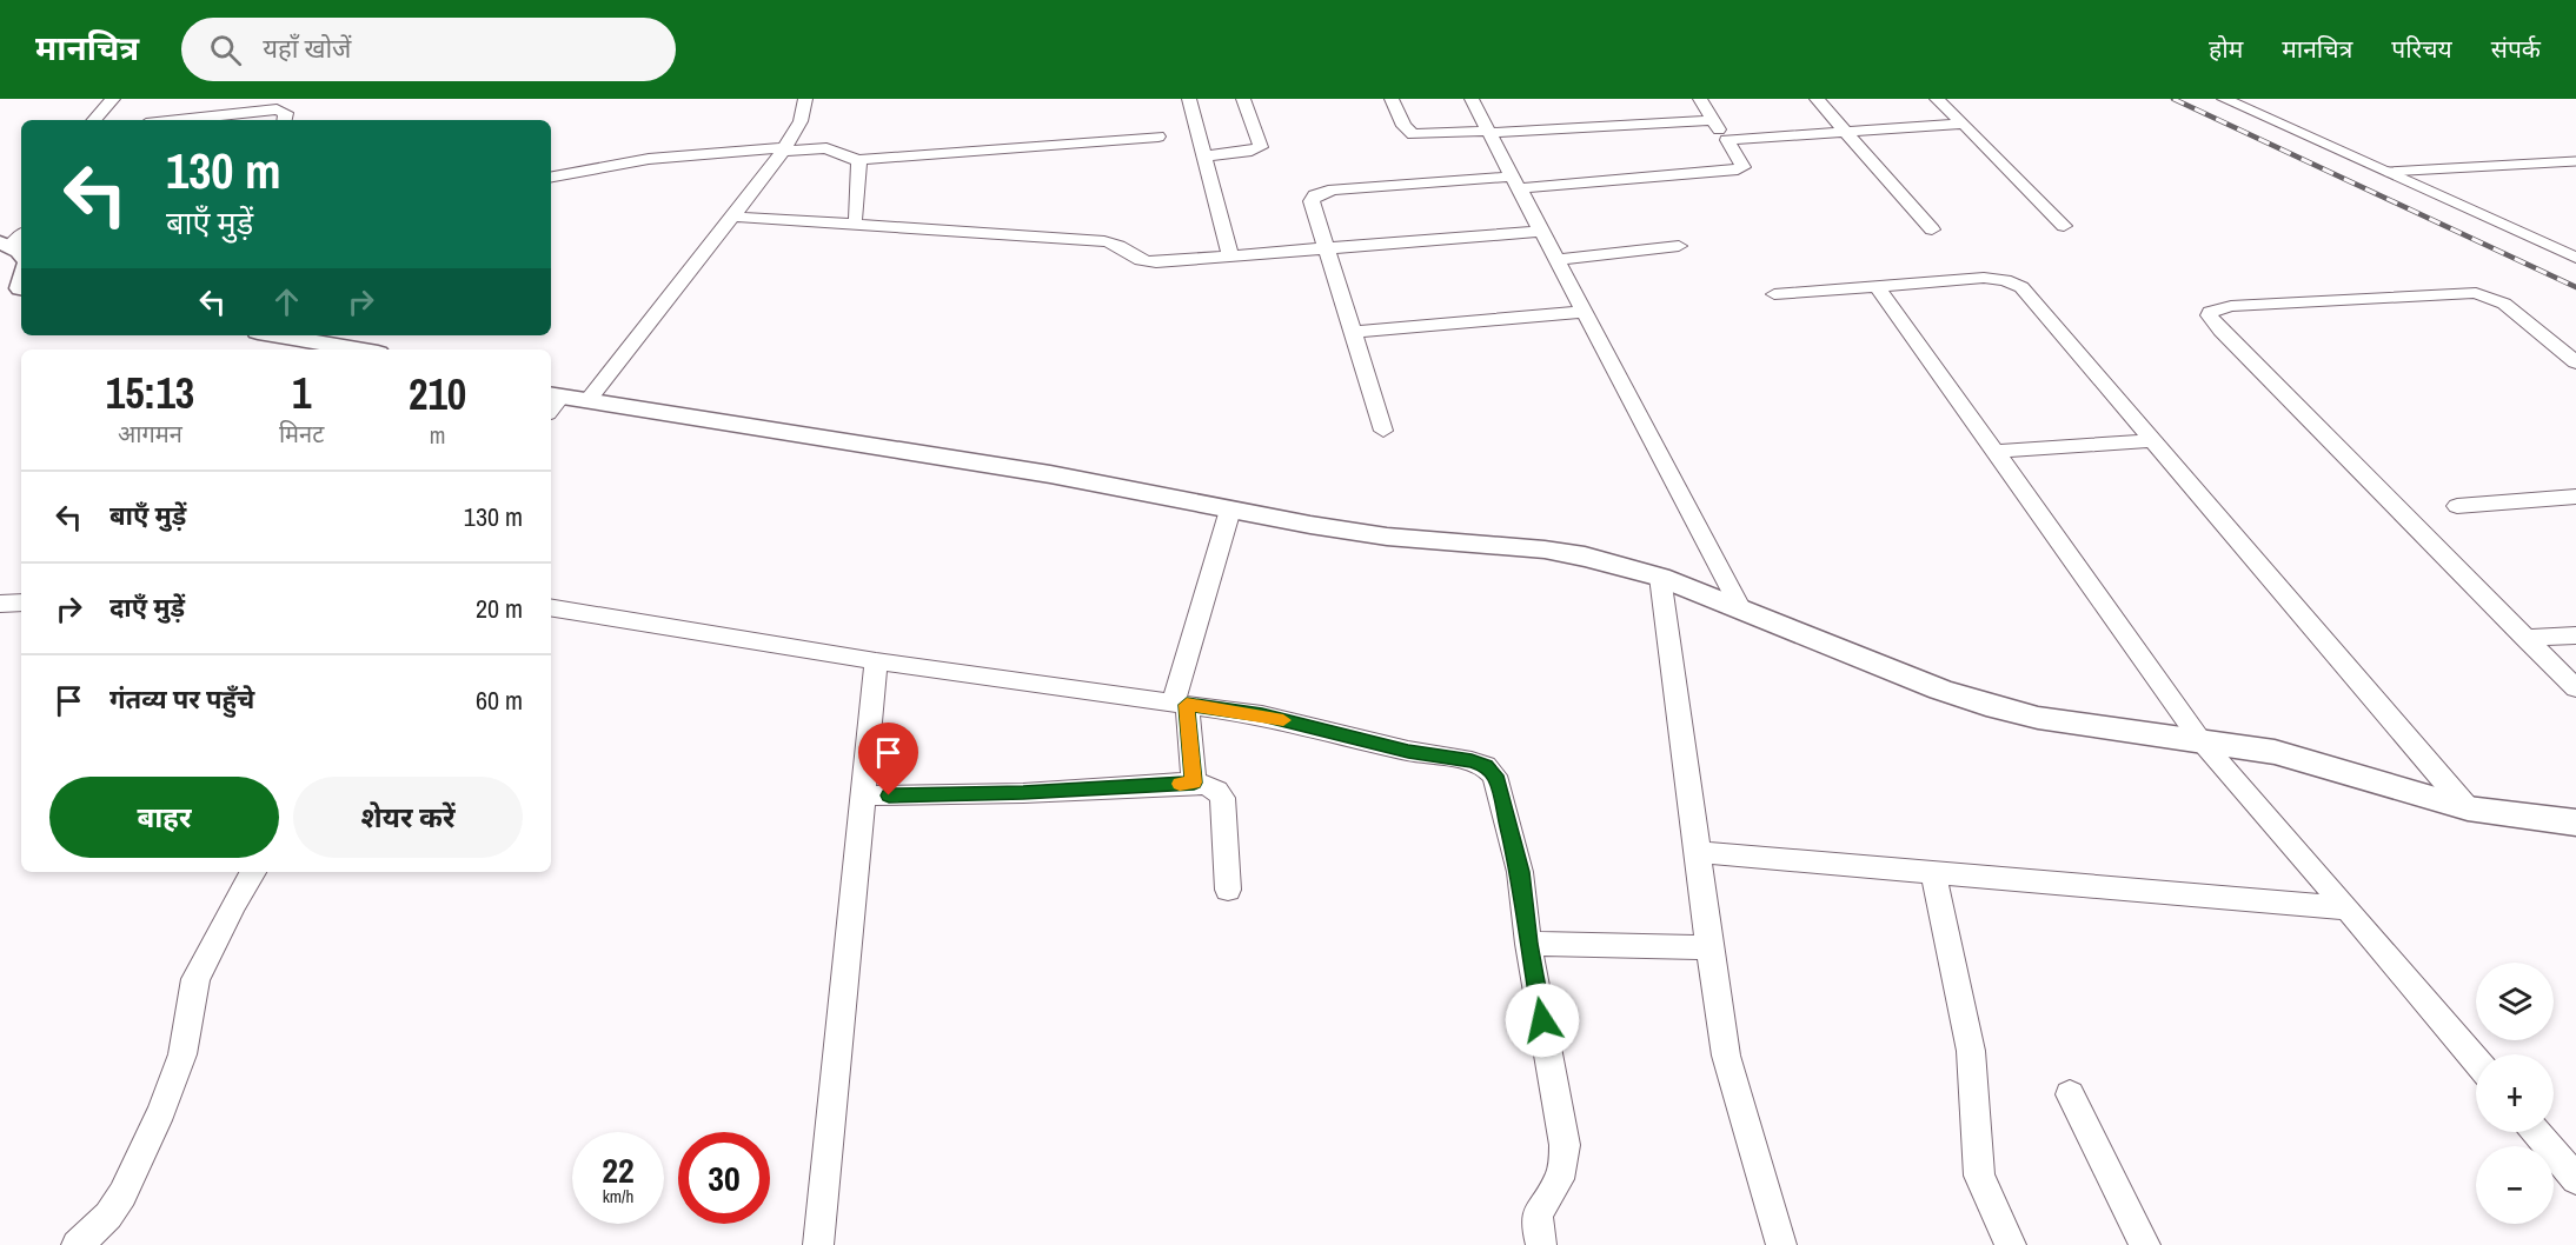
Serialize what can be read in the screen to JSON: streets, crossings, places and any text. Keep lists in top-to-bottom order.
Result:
{
  "page": {
    "header": "मानचित्र",
    "search": "यहाँ खोजें",
    "nav": [
      "होम",
      "मानचित्र",
      "परिचय",
      "संपर्क"
    ],
    "turn": ["130 m", "बाएँ मुड़ें"],
    "eta": [
      "15:13",
      "आगमन",
      "1",
      "मिनट",
      "210",
      "m"
    ],
    "list": [
      {
        "name": "बाएँ मुड़ें",
        "value": "130 m"
      },
      {
        "name": "दाएँ मुड़ें",
        "value": "20 m"
      },
      {
        "name": "गंतव्य पर पहुँचे",
        "value": "60 m"
      }
    ],
    "buttons": ["बाहर", "शेयर करें"],
    "map_buttons": ["+", "−"],
    "speed": "22 km/h",
    "limit": "30"
  }
}
